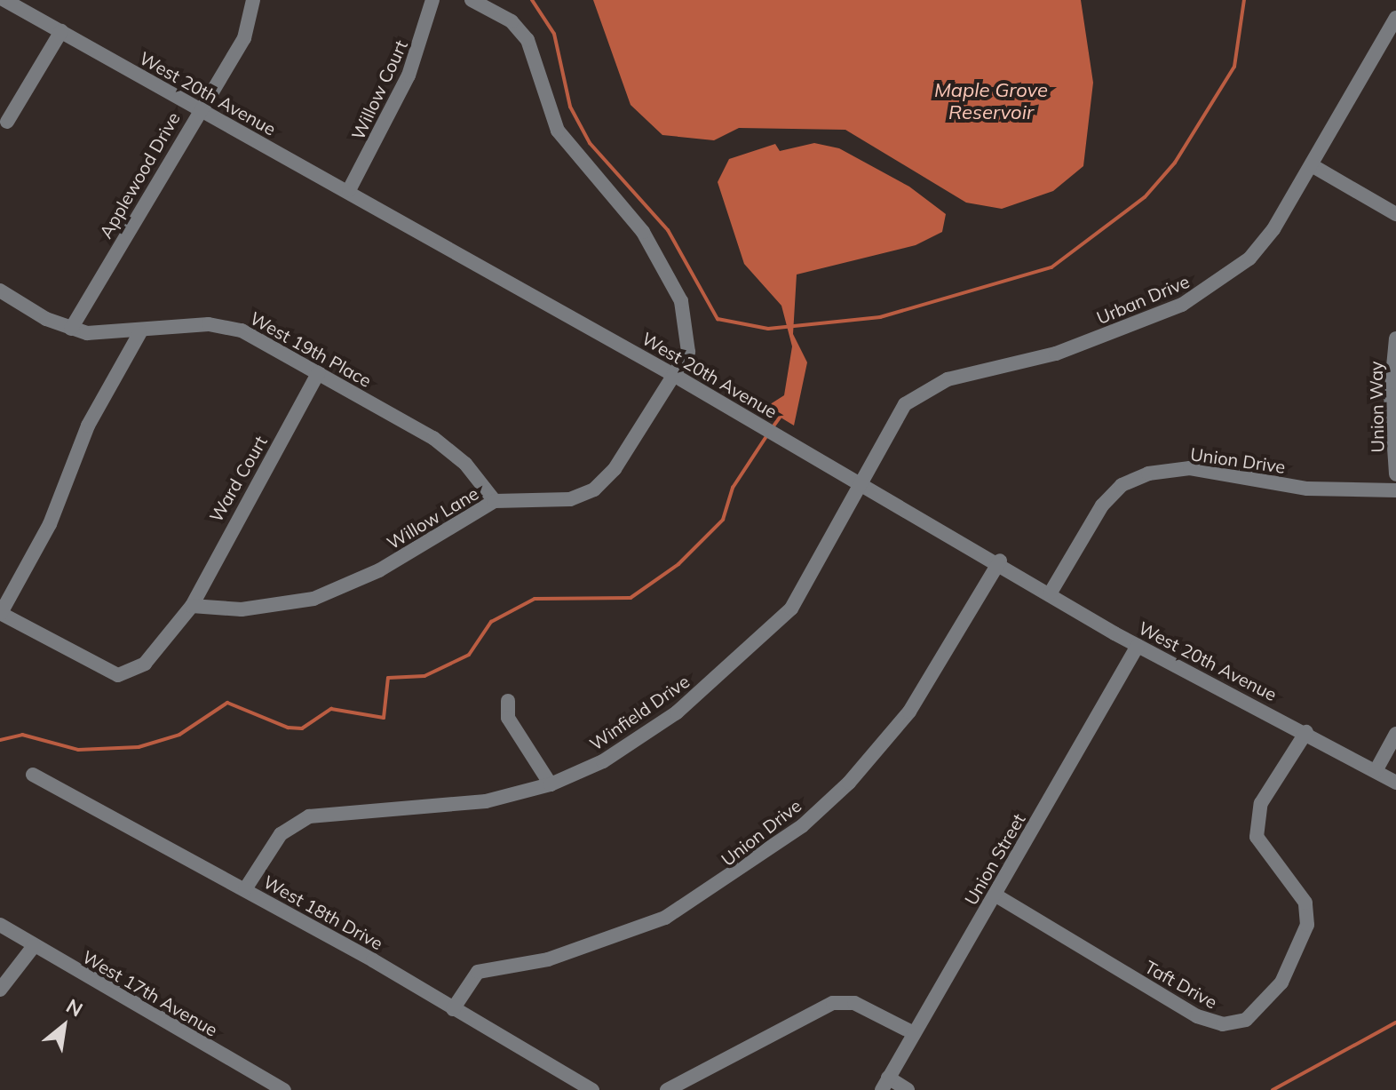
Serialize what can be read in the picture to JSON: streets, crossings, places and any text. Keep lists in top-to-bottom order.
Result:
{
  "streets": {
    "street": [
      "Willow Court",
      "West 20th Avenue",
      "Applewood Drive",
      "Urban Drive",
      "West 19th Place",
      "Union Way",
      "Union Drive",
      "Ward Court",
      "Willow Lane",
      "Winfield Drive",
      "Union Street",
      "West 18th Drive",
      "Taft Drive",
      "West 17th Avenue"
    ]
  },
  "crossings": [
    ["Willow Court", "West 20th Avenue"],
    ["West 20th Avenue", "Applewood Drive"],
    ["West 20th Avenue", "Urban Drive"],
    ["West 20th Avenue", "Union Drive"],
    ["West 20th Avenue", "Willow Lane"],
    ["West 20th Avenue", "Winfield Drive"],
    ["West 20th Avenue", "Union Street"],
    ["West 20th Avenue", "Taft Drive"],
    ["Applewood Drive", "West 19th Place"],
    ["Urban Drive", "Winfield Drive"],
    ["West 19th Place", "Ward Court"],
    ["West 19th Place", "Willow Lane"],
    ["Union Drive", "West 18th Drive"],
    ["Ward Court", "Willow Lane"],
    ["Winfield Drive", "West 18th Drive"],
    ["Union Street", "Taft Drive"]
  ],
  "water": ["Maple Grove Reservoir"],
  "north": "top right"
}
